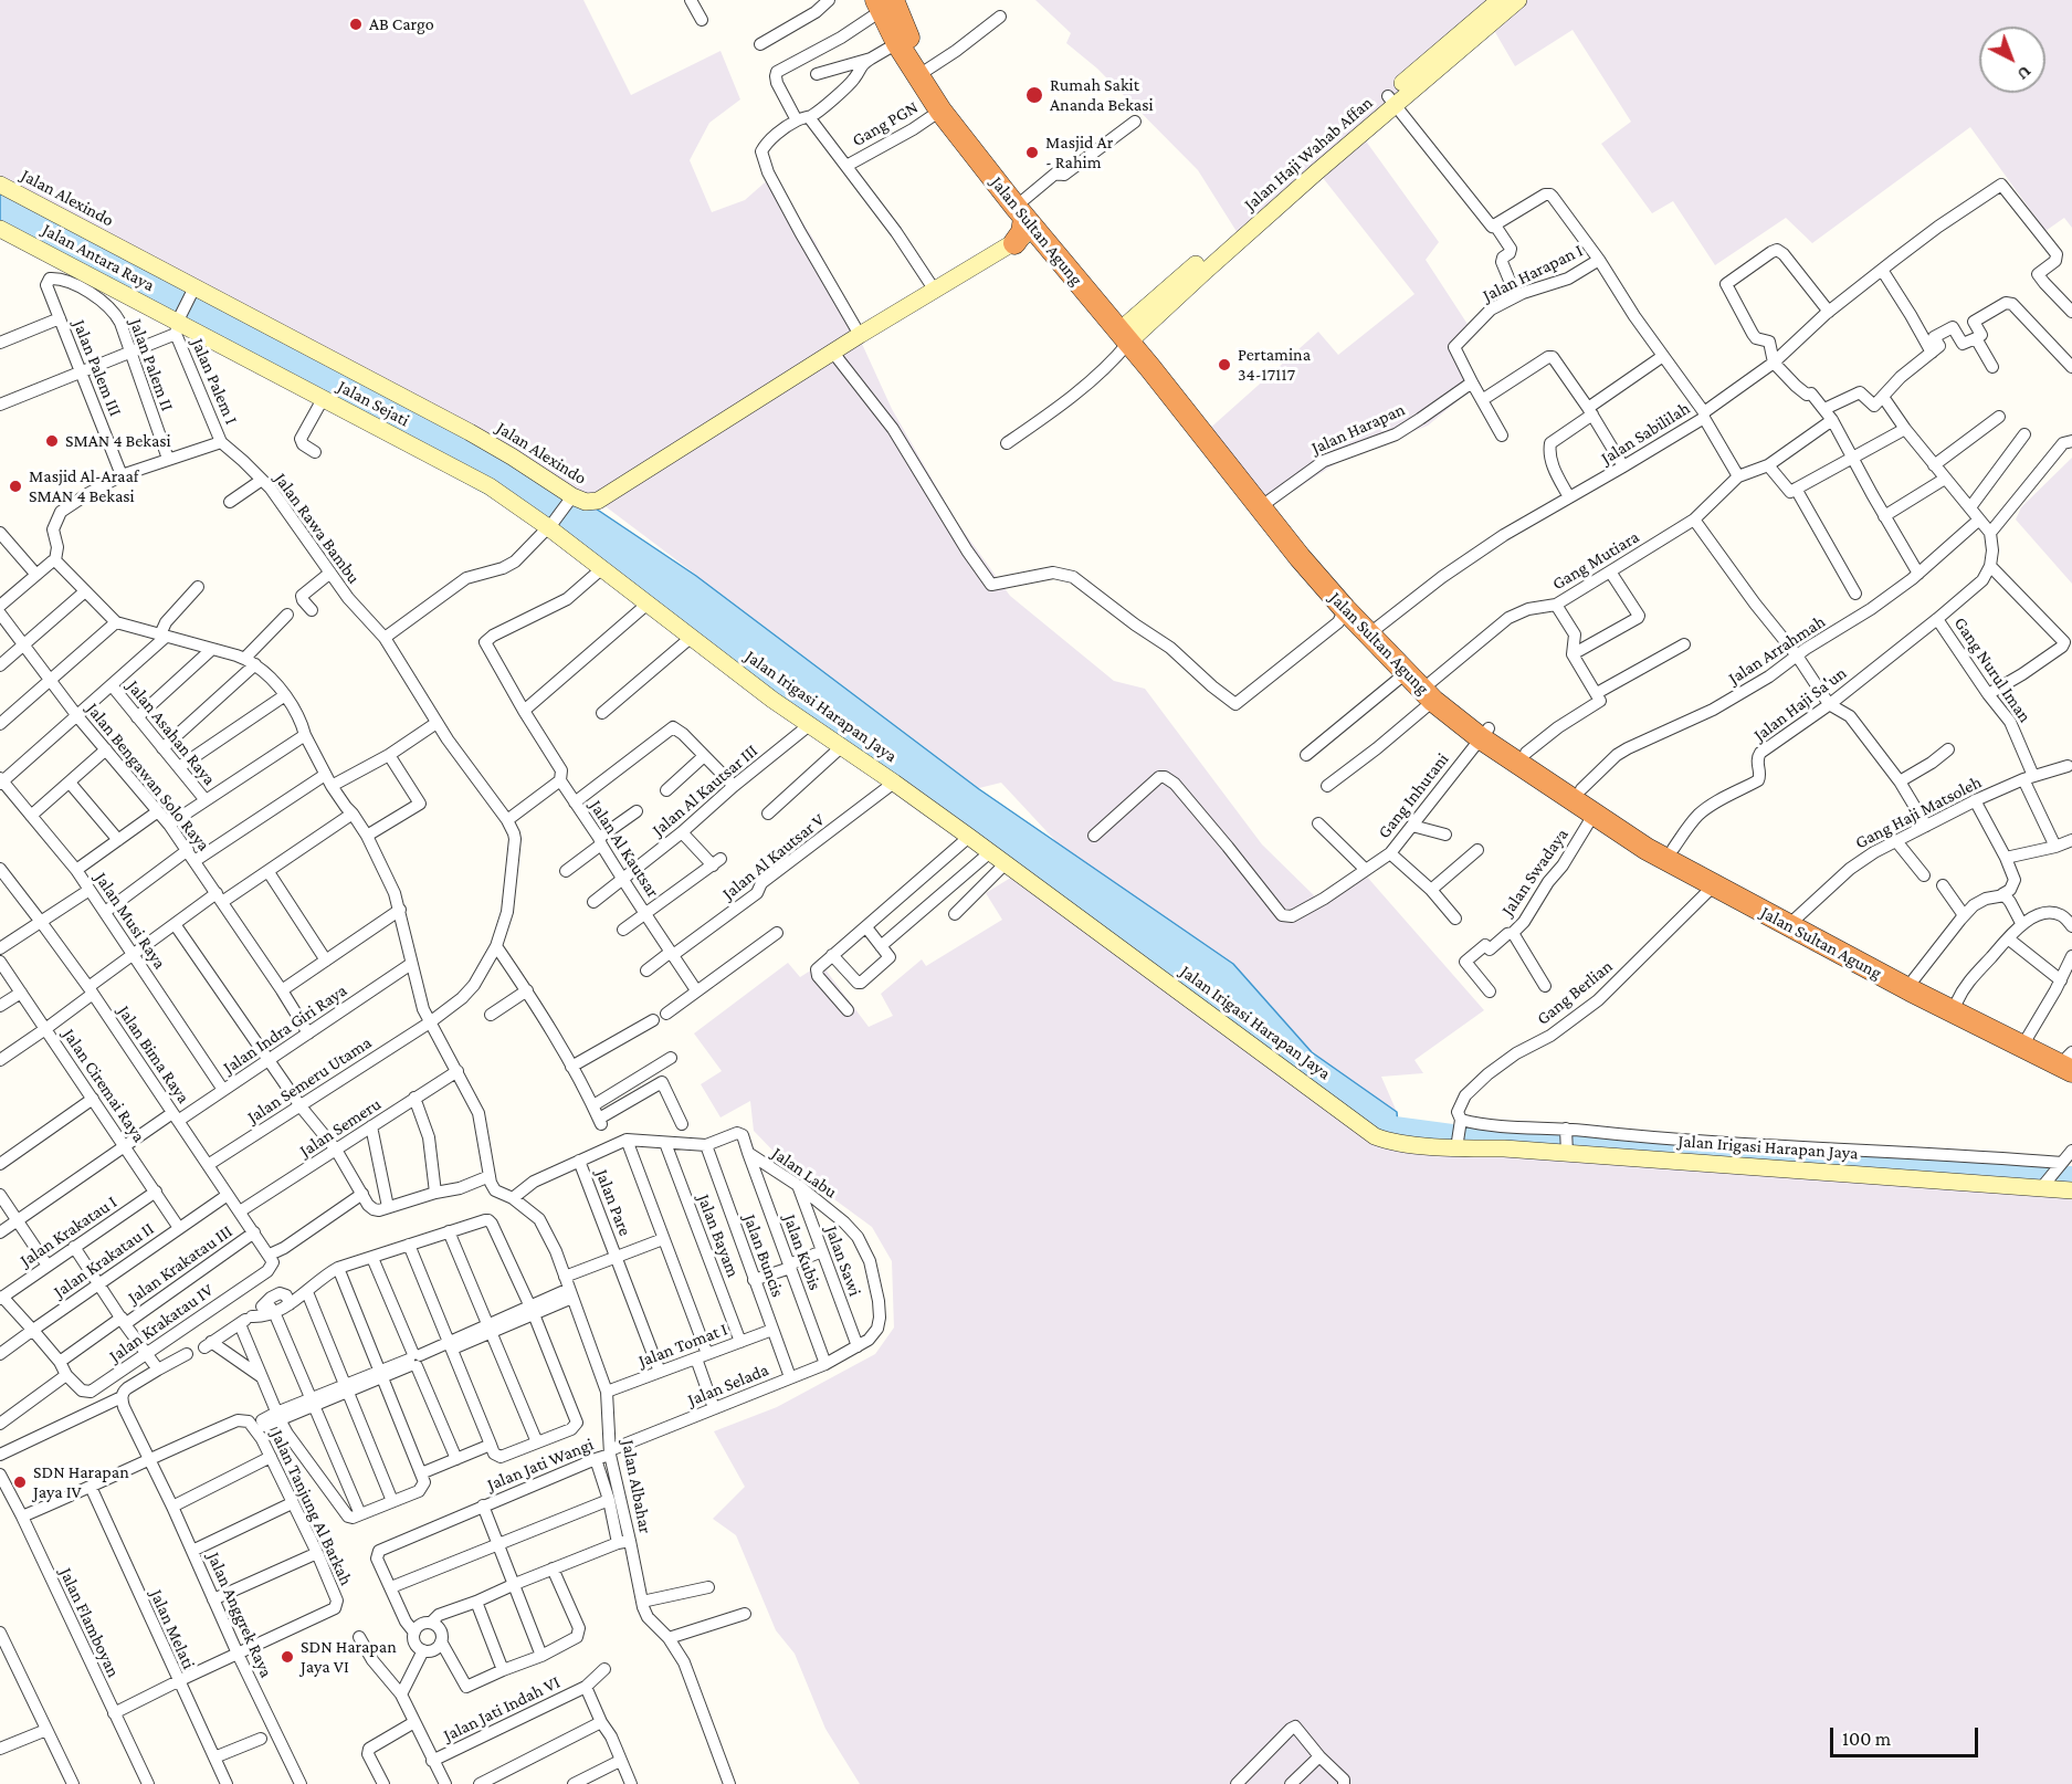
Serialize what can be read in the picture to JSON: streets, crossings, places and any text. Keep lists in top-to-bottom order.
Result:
{
  "streets": {
    "highway": ["Jalan Sultan Agung"],
    "street": [
      "Gang PGN",
      "Jalan Haji Wahab Affan",
      "Jalan Alexindo",
      "Jalan Antara Raya",
      "Jalan Harapan I",
      "Jalan Palem II",
      "Jalan Palem III",
      "Jalan Palem I",
      "Jalan Sejati",
      "Jalan Harapan",
      "Jalan Sabililah",
      "Jalan Rawa Bambu",
      "Gang Mutiara",
      "Jalan Arrahmah",
      "Gang Nurul Iman",
      "Jalan Haji Sa'un",
      "Jalan Irigasi Harapan Jaya",
      "Jalan Asahan Raya",
      "Jalan Bengawan Solo Raya",
      "Jalan Al Kautsar III",
      "Gang Inhutani",
      "Gang Haji Matsoleh",
      "Jalan Al Kautsar",
      "Jalan Al Kautsar V",
      "Jalan Swadaya",
      "Jalan Musi Raya",
      "Gang Berlian",
      "Jalan Indra Giri Raya",
      "Jalan Bima Raya",
      "Jalan Semeru Utama",
      "Jalan Ciremai Raya",
      "Jalan Semeru",
      "Jalan Labu",
      "Jalan Pare",
      "Jalan Krakatau I",
      "Jalan Bayam",
      "Jalan Kubis",
      "Jalan Buncis",
      "Jalan Krakatau II",
      "Jalan Sawi",
      "Jalan Krakatau III",
      "Jalan Krakatau IV",
      "Jalan Tomat I",
      "Jalan Selada",
      "Jalan Jati Wangi",
      "Jalan Albahar",
      "Jalan Tanjung Al Barkah",
      "Jalan Anggrek Raya",
      "Jalan Flamboyan",
      "Jalan Melati",
      "Jalan Jati Indah VI"
    ]
  },
  "crossings": [
    ["Gang PGN", "Jalan Sultan Agung"],
    ["Jalan Haji Wahab Affan", "Jalan Sultan Agung"],
    ["Jalan Sultan Agung", "Jalan Harapan"],
    ["Jalan Sultan Agung", "Jalan Sabililah"],
    ["Jalan Sultan Agung", "Gang Mutiara"],
    ["Jalan Sultan Agung", "Jalan Arrahmah"],
    ["Jalan Sultan Agung", "Jalan Haji Sa'un"],
    ["Jalan Sultan Agung", "Gang Inhutani"],
    ["Jalan Sultan Agung", "Gang Haji Matsoleh"],
    ["Jalan Sultan Agung", "Jalan Swadaya"],
    ["Jalan Sultan Agung", "Gang Berlian"],
    ["Jalan Antara Raya", "Jalan Palem I"],
    ["Jalan Antara Raya", "Jalan Sejati"],
    ["Jalan Harapan I", "Jalan Harapan"],
    ["Jalan Palem II", "Jalan Palem III"],
    ["Jalan Palem I", "Jalan Sejati"],
    ["Jalan Palem I", "Jalan Rawa Bambu"],
    ["Jalan Sejati", "Jalan Irigasi Harapan Jaya"],
    ["Gang Nurul Iman", "Jalan Haji Sa'un"],
    ["Gang Nurul Iman", "Gang Haji Matsoleh"],
    ["Jalan Irigasi Harapan Jaya", "Jalan Al Kautsar III"],
    ["Jalan Irigasi Harapan Jaya", "Jalan Al Kautsar"],
    ["Jalan Irigasi Harapan Jaya", "Jalan Al Kautsar V"],
    ["Jalan Irigasi Harapan Jaya", "Gang Berlian"],
    ["Jalan Bengawan Solo Raya", "Jalan Indra Giri Raya"],
    ["Jalan Al Kautsar III", "Jalan Al Kautsar"],
    ["Jalan Al Kautsar", "Jalan Al Kautsar V"],
    ["Jalan Musi Raya", "Jalan Indra Giri Raya"],
    ["Jalan Indra Giri Raya", "Jalan Bima Raya"],
    ["Jalan Indra Giri Raya", "Jalan Ciremai Raya"],
    ["Jalan Bima Raya", "Jalan Semeru Utama"],
    ["Jalan Bima Raya", "Jalan Semeru"],
    ["Jalan Bima Raya", "Jalan Krakatau II"],
    ["Jalan Bima Raya", "Jalan Krakatau III"],
    ["Jalan Bima Raya", "Jalan Krakatau IV"],
    ["Jalan Ciremai Raya", "Jalan Krakatau I"],
    ["Jalan Ciremai Raya", "Jalan Krakatau II"],
    ["Jalan Labu", "Jalan Pare"],
    ["Jalan Labu", "Jalan Bayam"],
    ["Jalan Labu", "Jalan Kubis"],
    ["Jalan Labu", "Jalan Buncis"],
    ["Jalan Labu", "Jalan Sawi"],
    ["Jalan Labu", "Jalan Selada"],
    ["Jalan Labu", "Jalan Albahar"],
    ["Jalan Pare", "Jalan Tomat I"],
    ["Jalan Pare", "Jalan Albahar"],
    ["Jalan Bayam", "Jalan Tomat I"],
    ["Jalan Kubis", "Jalan Selada"],
    ["Jalan Buncis", "Jalan Tomat I"],
    ["Jalan Buncis", "Jalan Selada"],
    ["Jalan Sawi", "Jalan Selada"],
    ["Jalan Tomat I", "Jalan Albahar"],
    ["Jalan Selada", "Jalan Jati Wangi"],
    ["Jalan Selada", "Jalan Albahar"],
    ["Jalan Jati Wangi", "Jalan Albahar"],
    ["Jalan Tanjung Al Barkah", "Jalan Anggrek Raya"]
  ],
  "places": [
    "AB Cargo",
    "Rumah Sakit Ananda Bekasi",
    "Masjid Ar - Rahim",
    "Pertamina 34-17117",
    "SMAN 4 Bekasi",
    "Masjid Al-Araaf SMAN 4 Bekasi",
    "SDN Harapan Jaya IV",
    "SDN Harapan Jaya VI"
  ],
  "scale_bar": "100 m",
  "north": "bottom right"
}
